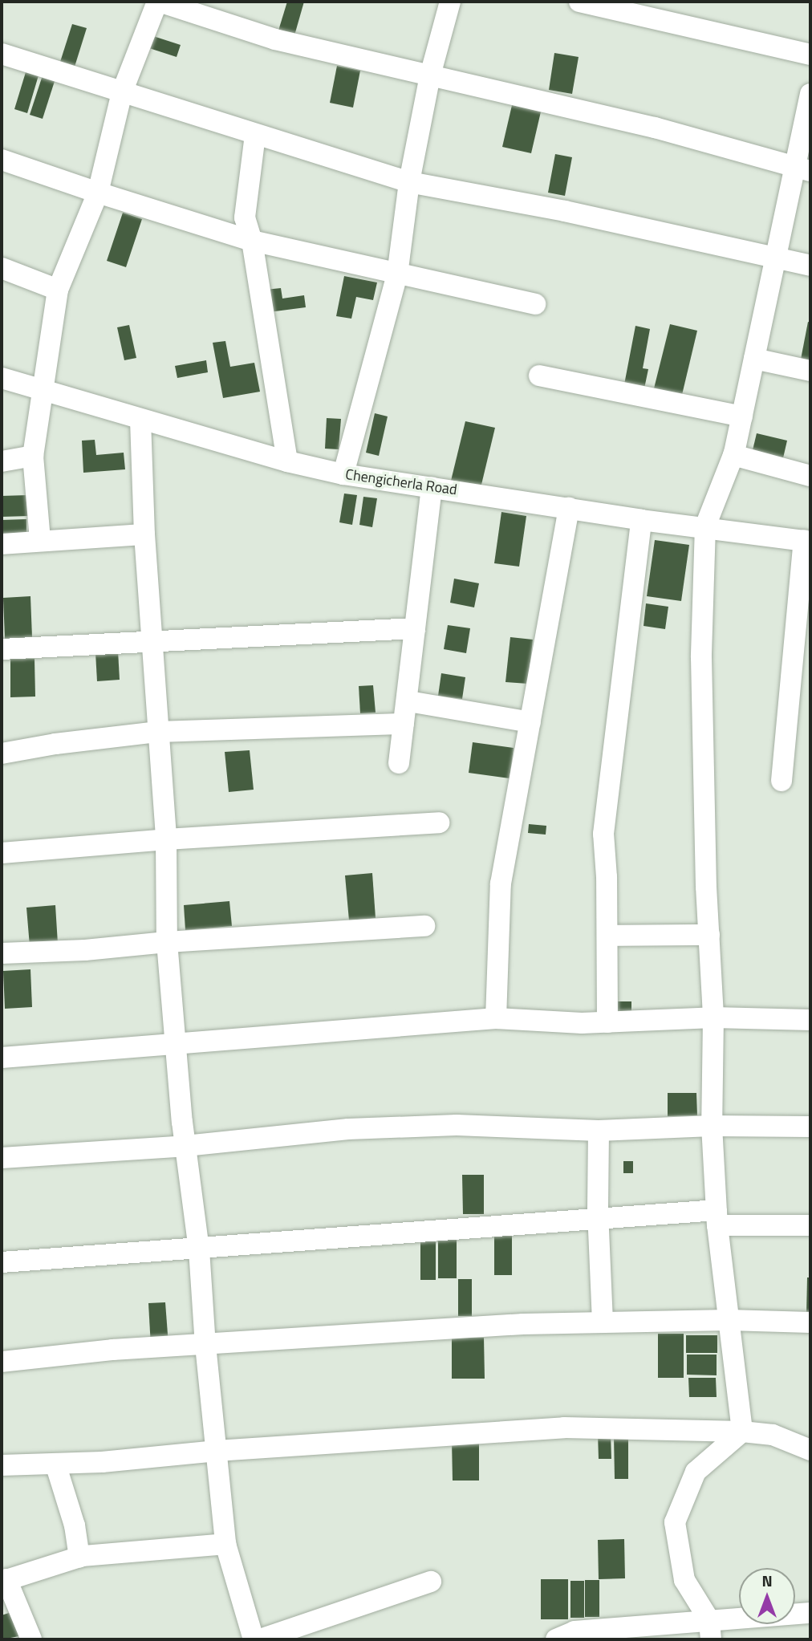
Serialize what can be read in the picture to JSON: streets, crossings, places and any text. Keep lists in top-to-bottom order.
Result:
{
  "streets": {
    "street": ["Chengicherla Road"]
  },
  "north": "top"
}
